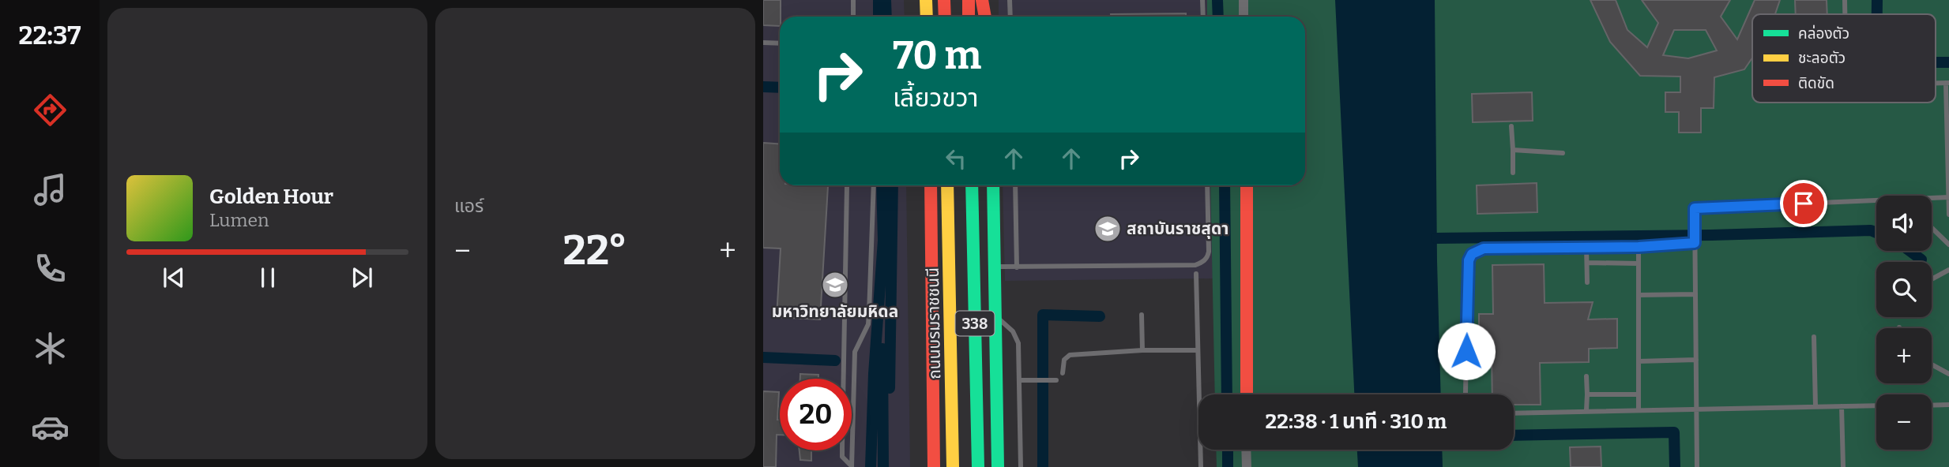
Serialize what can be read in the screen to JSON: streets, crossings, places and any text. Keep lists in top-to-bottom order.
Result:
{
  "streets": {
    "main road": ["ถนนบรมราชชนนี", "338"]
  },
  "places": {
    "school or university": ["สถาบันราชสุดา", "มหาวิทยาลัยมหิดล"]
  },
  "legend": ["คล่องตัว", "ชะลอตัว", "ติดขัด"],
  "page": {
    "tabs": "22:37",
    "tile": "แอร์",
    "turn": ["70 m", "เลี้ยวขวา"],
    "song": ["Golden Hour", "Lumen"],
    "map_buttons": ["+", "−"],
    "heat": ["−", "22°", "+"],
    "limit": "20",
    "trip": "22:38 · 1 นาที · 310 m"
  }
}
